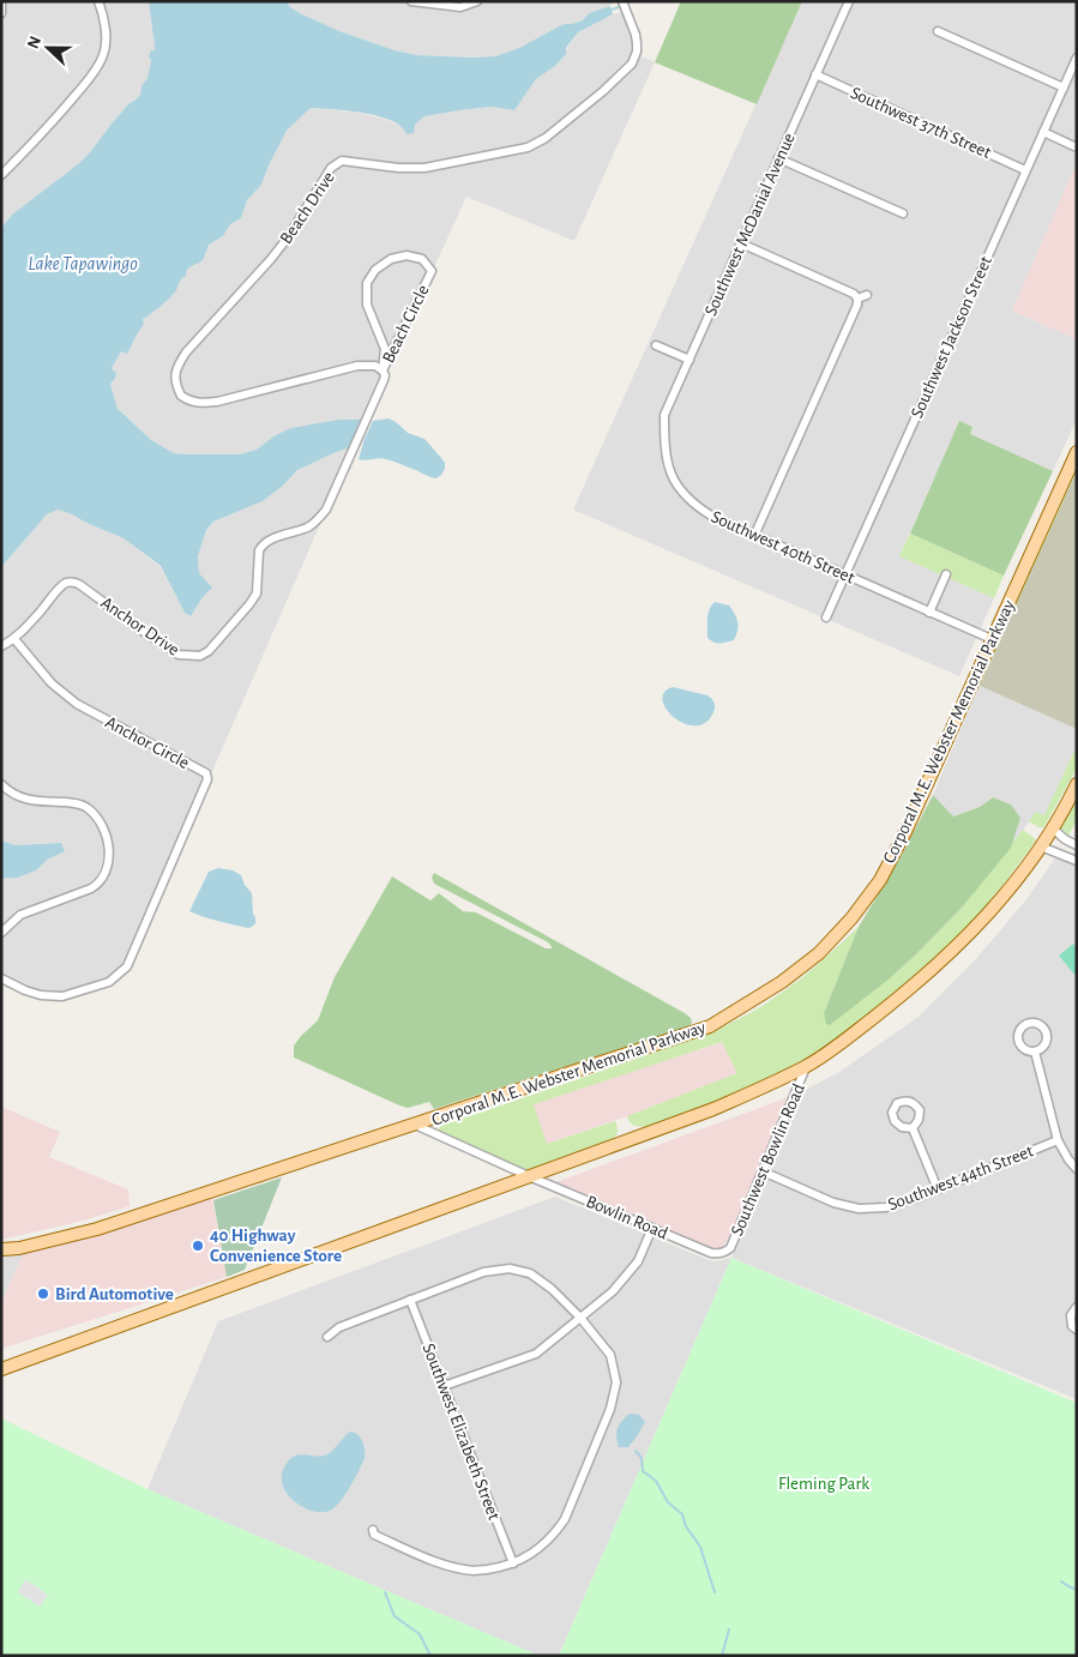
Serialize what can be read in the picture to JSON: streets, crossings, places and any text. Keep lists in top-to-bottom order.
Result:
{
  "streets": {
    "main road": ["Corporal M.E. Webster Memorial Parkway"],
    "street": [
      "Southwest 37th Street",
      "Beach Drive",
      "Southwest McDanial Avenue",
      "Beach Circle",
      "Southwest Jackson Street",
      "Southwest 40th Street",
      "Anchor Drive",
      "Anchor Circle",
      "Southwest Bowlin Road",
      "Southwest 44th Street",
      "Bowlin Road",
      "Southwest Elizabeth Street"
    ]
  },
  "crossings": [
    ["Southwest 37th Street", "Southwest McDanial Avenue"],
    ["Southwest 37th Street", "Southwest Jackson Street"],
    ["Beach Drive", "Beach Circle"],
    ["Beach Drive", "Anchor Drive"],
    ["Southwest McDanial Avenue", "Southwest 40th Street"],
    ["Beach Circle", "Anchor Drive"],
    ["Southwest Jackson Street", "Southwest 40th Street"],
    ["Southwest 40th Street", "Corporal M.E. Webster Memorial Parkway"],
    ["Anchor Drive", "Anchor Circle"],
    ["Corporal M.E. Webster Memorial Parkway", "Bowlin Road"],
    ["Southwest Bowlin Road", "Southwest 44th Street"],
    ["Southwest Bowlin Road", "Bowlin Road"]
  ],
  "water": ["Lake Tapawingo"],
  "parks": ["Fleming Park"],
  "places": ["40 Highway Convenience Store", "Bird Automotive"],
  "north": "left"
}
